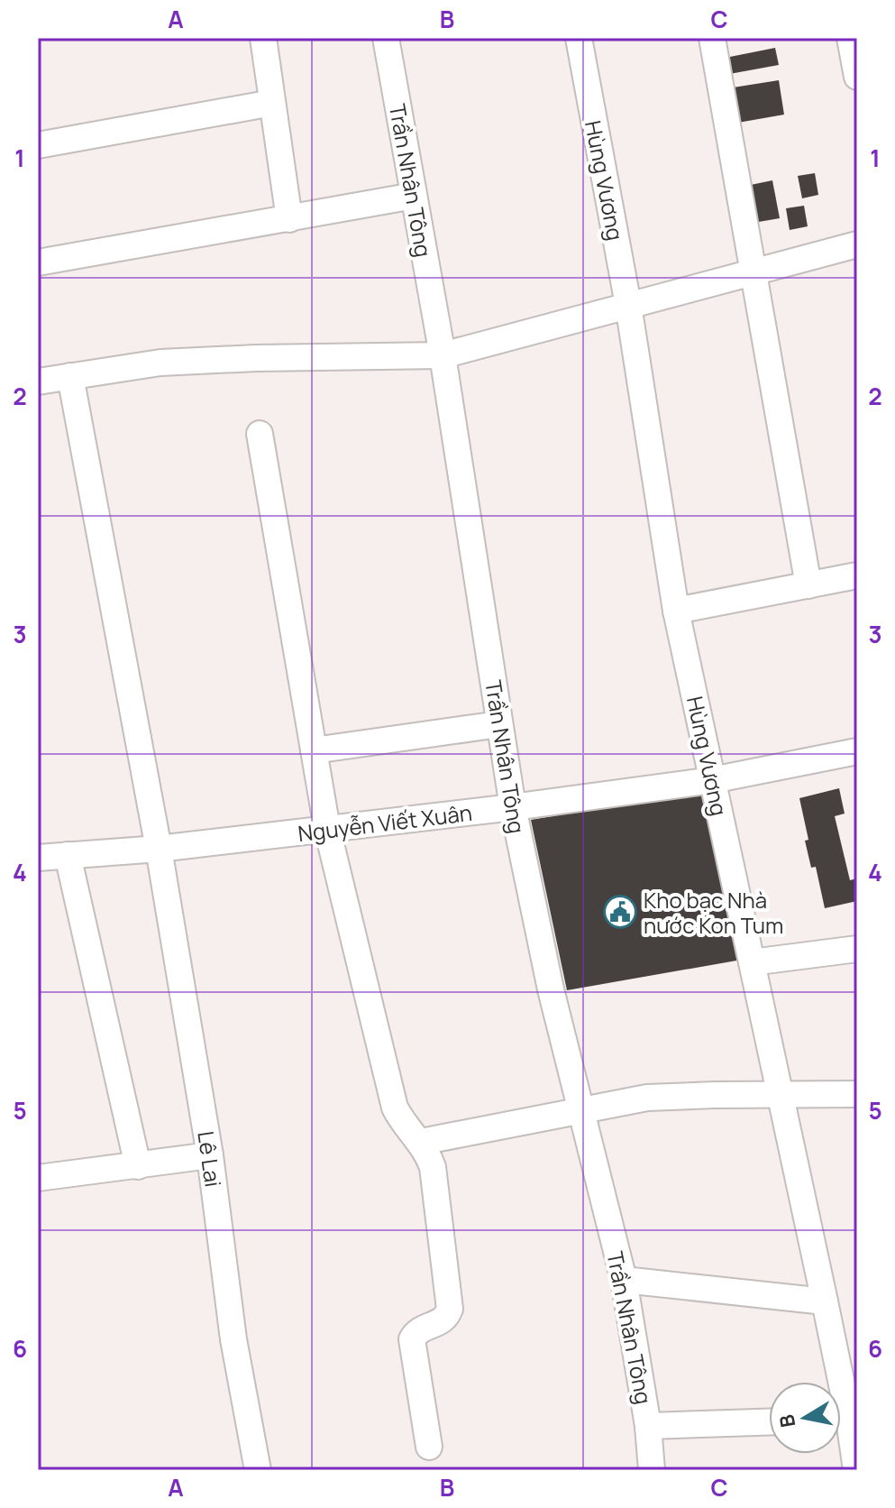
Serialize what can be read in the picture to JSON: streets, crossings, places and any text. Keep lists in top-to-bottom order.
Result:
{
  "streets": {
    "street": [
      "Trần Nhân Tông",
      "Hùng Vương",
      "Nguyễn Viết Xuân",
      "Lê Lai"
    ]
  },
  "crossings": [
    ["Trần Nhân Tông", "Nguyễn Viết Xuân"],
    ["Hùng Vương", "Nguyễn Viết Xuân"],
    ["Nguyễn Viết Xuân", "Lê Lai"]
  ],
  "places": {
    "public building": ["Kho bạc Nhà nước Kon Tum"]
  },
  "north": "left",
  "grid": {
    "columns": ["A", "B", "C"],
    "rows": [
      "1",
      "2",
      "3",
      "4",
      "5",
      "6"
    ]
  }
}
